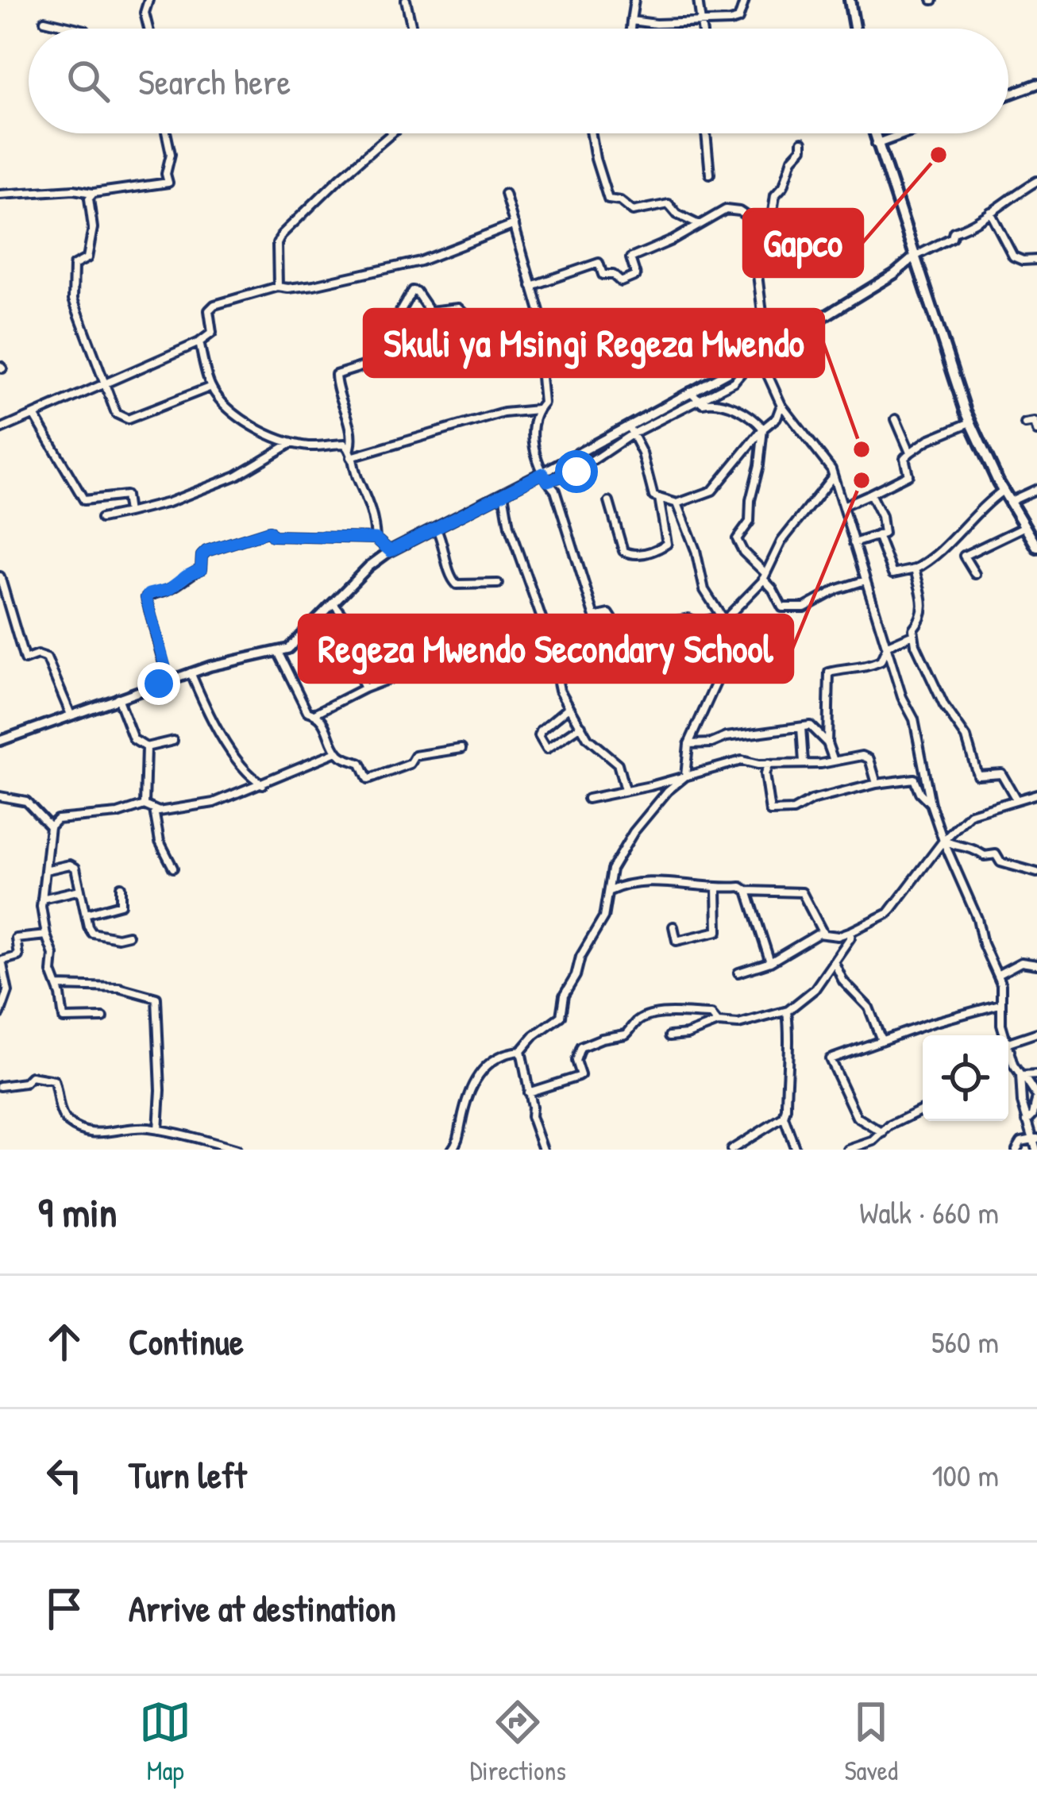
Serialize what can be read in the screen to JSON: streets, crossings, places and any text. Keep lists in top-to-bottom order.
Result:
{
  "places": ["Gapco", "Skuli ya Msingi Regeza Mwendo", "Regeza Mwendo Secondary School"],
  "page": {
    "search": "Search here",
    "heading": ["9 min", "Walk · 660 m"],
    "list": [
      ["Continue", "560 m"],
      ["Turn left", "100 m"],
      "Arrive at destination"
    ],
    "nav": ["Map", "Directions", "Saved"]
  }
}
